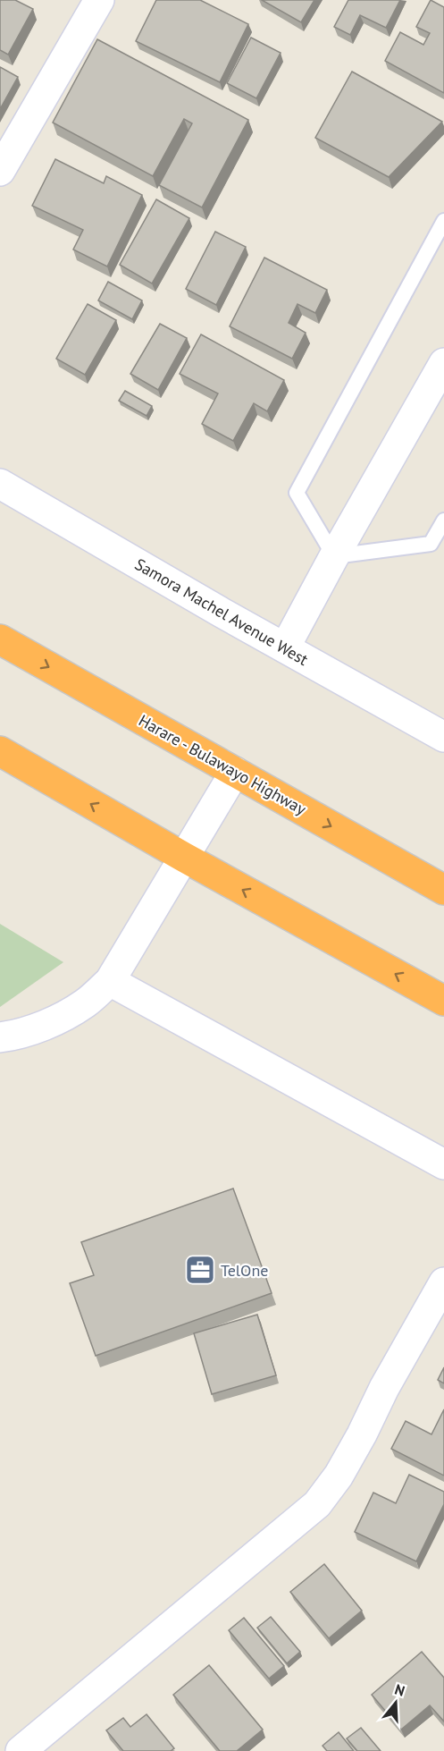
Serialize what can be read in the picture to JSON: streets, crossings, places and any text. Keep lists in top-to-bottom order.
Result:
{
  "streets": {
    "highway": ["Harare - Bulawayo Highway"],
    "street": ["Samora Machel Avenue West"]
  },
  "places": {
    "office": ["TelOne"]
  },
  "north": "top"
}
